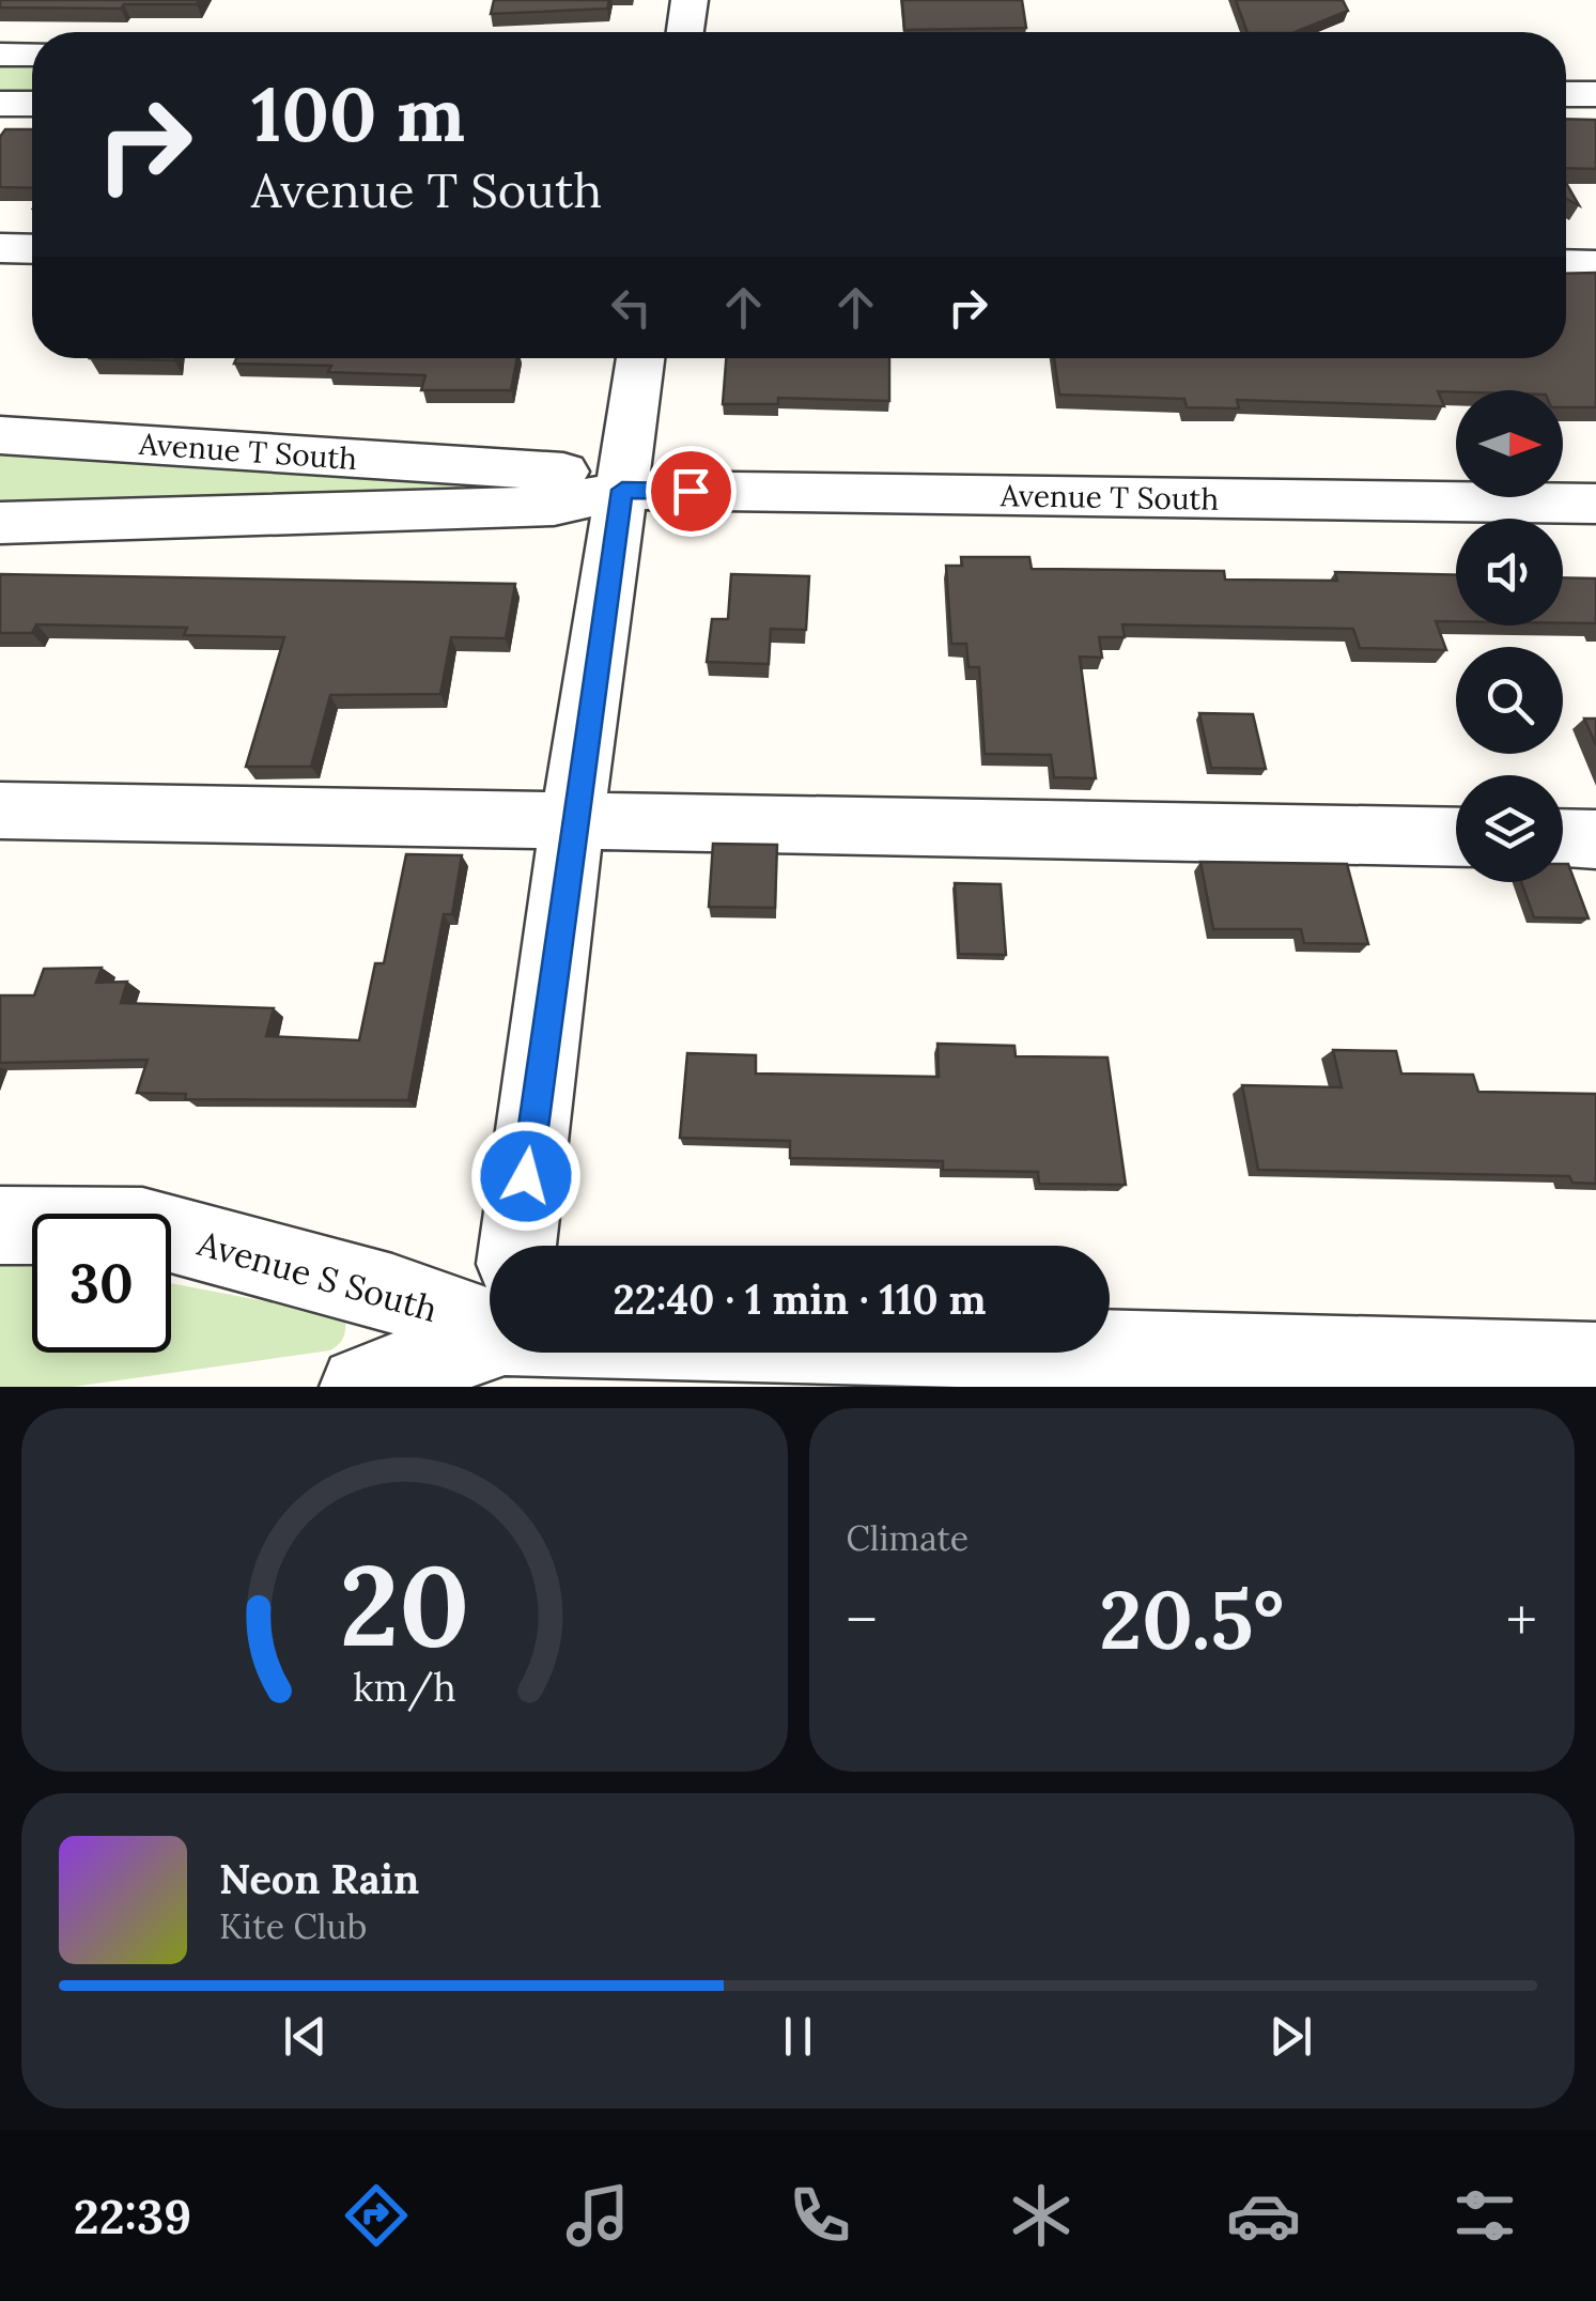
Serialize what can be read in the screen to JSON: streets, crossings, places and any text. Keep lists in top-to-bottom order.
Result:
{
  "streets": {
    "street": ["Avenue T South", "Avenue S South"]
  },
  "north": "right",
  "page": {
    "turn": ["100 m", "Avenue T South"],
    "limit": "30",
    "trip": "22:40 · 1 min · 110 m",
    "tile": "Climate",
    "heat": ["−", "20.5°", "+"],
    "song": ["Neon Rain", "Kite Club"],
    "tabs": "22:39",
    "gauge": ["20", "km/h"]
  }
}
